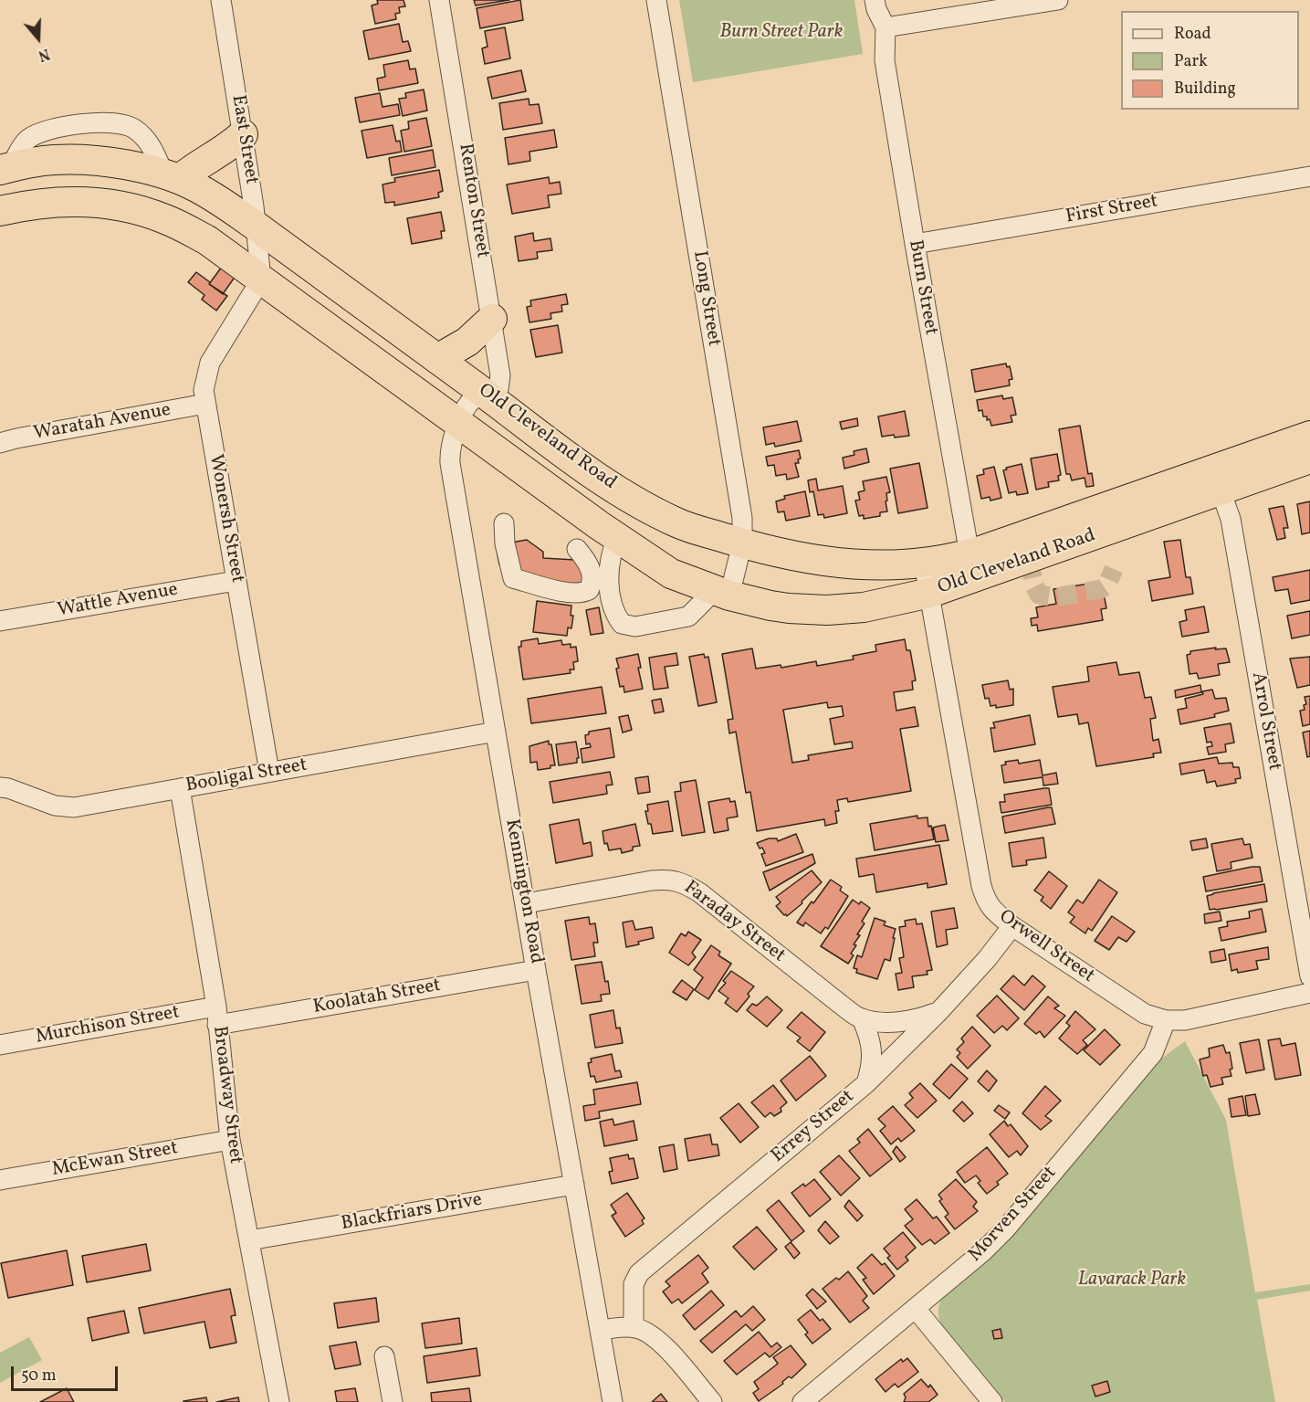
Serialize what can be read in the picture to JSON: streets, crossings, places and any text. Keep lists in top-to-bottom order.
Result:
{
  "streets": {
    "highway": ["Old Cleveland Road"],
    "street": [
      "East Street",
      "Renton Street",
      "First Street",
      "Burn Street",
      "Long Street",
      "Waratah Avenue",
      "Wonersh Street",
      "Wattle Avenue",
      "Arrol Street",
      "Booligal Street",
      "Kennington Road",
      "Faraday Street",
      "Orwell Street",
      "Koolatah Street",
      "Murchison Street",
      "Broadway Street",
      "Errey Street",
      "McEwan Street",
      "Blackfriars Drive",
      "Morven Street"
    ]
  },
  "crossings": [
    ["East Street", "Old Cleveland Road"],
    ["East Street", "Wonersh Street"],
    ["Renton Street", "Old Cleveland Road"],
    ["Renton Street", "Kennington Road"],
    ["First Street", "Burn Street"],
    ["Burn Street", "Old Cleveland Road"],
    ["Long Street", "Old Cleveland Road"],
    ["Waratah Avenue", "Wonersh Street"],
    ["Old Cleveland Road", "Wonersh Street"],
    ["Old Cleveland Road", "Arrol Street"],
    ["Old Cleveland Road", "Kennington Road"],
    ["Old Cleveland Road", "Orwell Street"],
    ["Wonersh Street", "Wattle Avenue"],
    ["Wonersh Street", "Booligal Street"],
    ["Booligal Street", "Kennington Road"],
    ["Booligal Street", "Broadway Street"],
    ["Kennington Road", "Faraday Street"],
    ["Kennington Road", "Koolatah Street"],
    ["Kennington Road", "Blackfriars Drive"],
    ["Faraday Street", "Errey Street"],
    ["Orwell Street", "Errey Street"],
    ["Orwell Street", "Morven Street"],
    ["Koolatah Street", "Murchison Street"],
    ["Koolatah Street", "Broadway Street"],
    ["Murchison Street", "Broadway Street"],
    ["Broadway Street", "McEwan Street"],
    ["Broadway Street", "Blackfriars Drive"]
  ],
  "parks": ["Burn Street Park", "Lavarack Park"],
  "legend": ["Road", "Park", "Building"],
  "scale_bar": "50 m",
  "north": "bottom"
}
